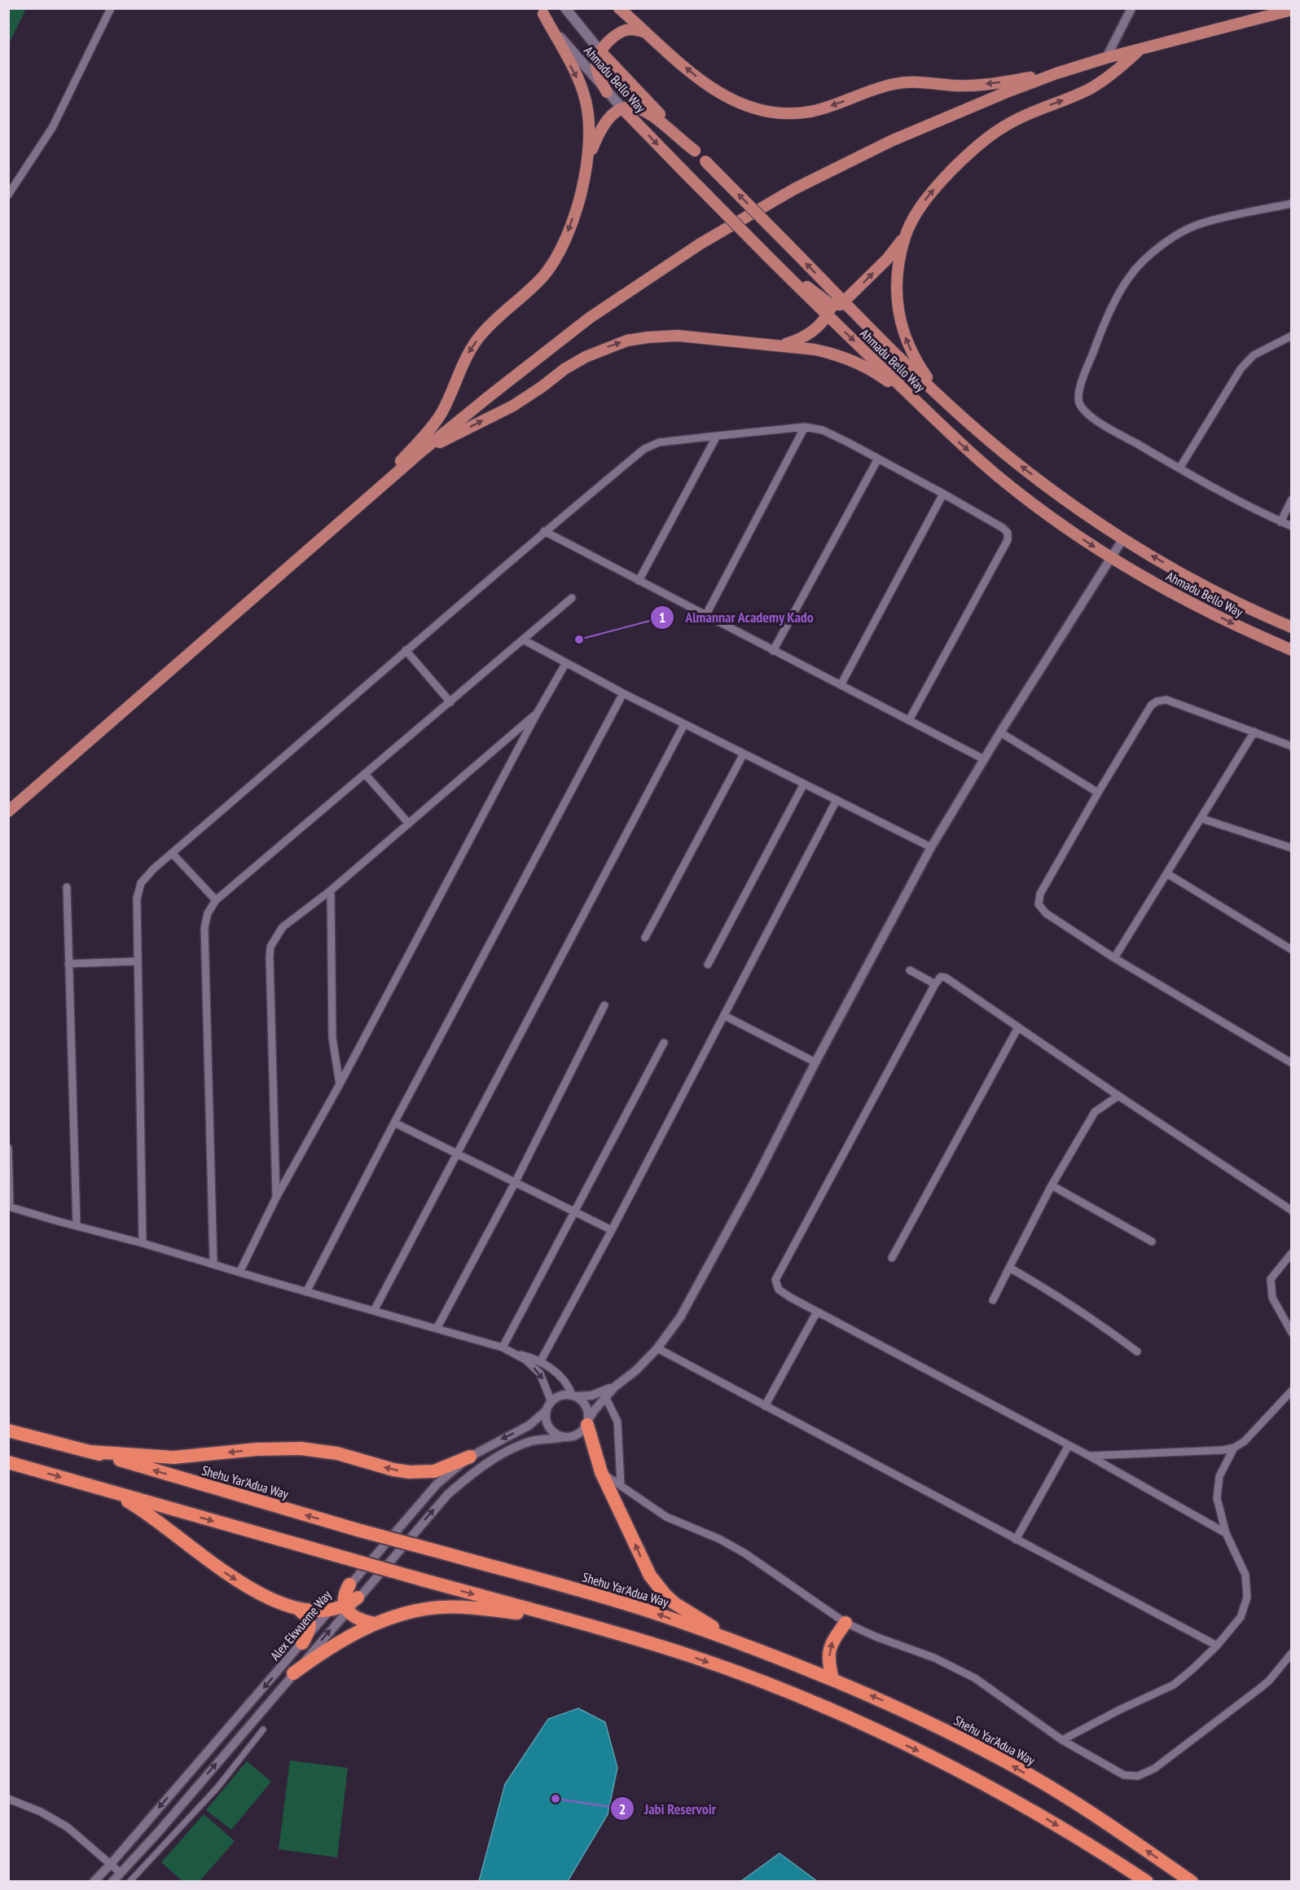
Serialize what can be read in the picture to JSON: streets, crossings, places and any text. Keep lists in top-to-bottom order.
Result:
{
  "streets": {
    "highway": ["Shehu Yar'Adua Way"],
    "main road": ["Ahmadu Bello Way"],
    "street": ["Alex Ekwueme Way"]
  },
  "places": ["Almannar Academy Kado", "Jabi Reservoir"]
}
